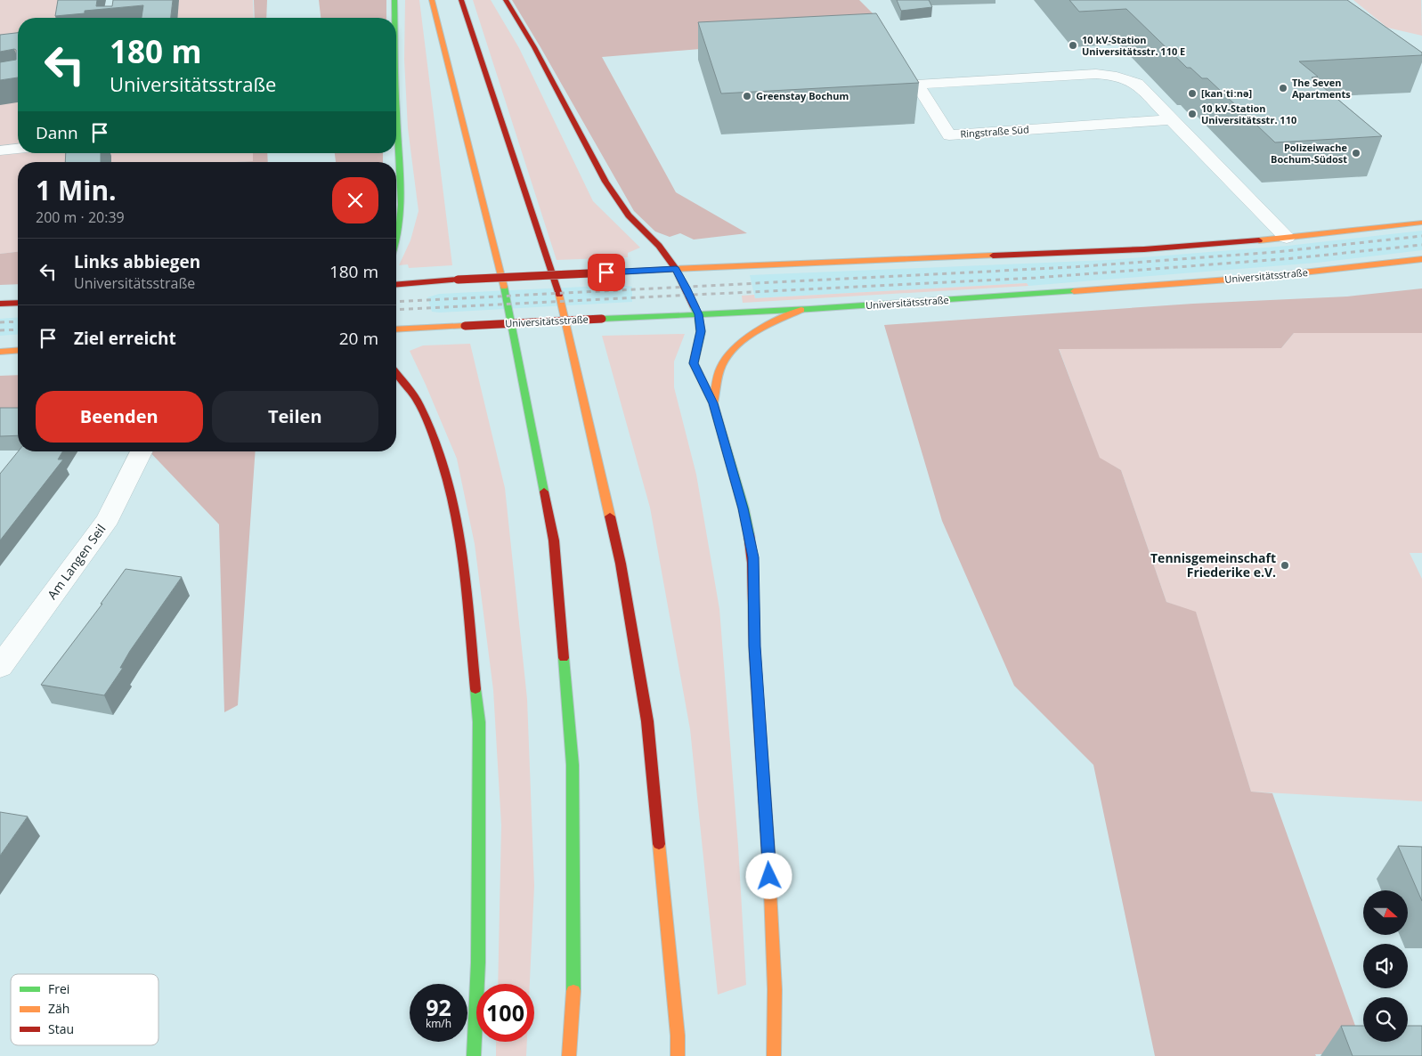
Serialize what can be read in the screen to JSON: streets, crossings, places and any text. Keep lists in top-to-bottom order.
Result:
{
  "streets": {
    "main road": ["Universitätsstraße"],
    "street": ["Ringstraße Süd", "Am Langen Seil"]
  },
  "places": [
    "10 kV-Station Universitätsstr. 110 E",
    "The Seven Apartments",
    "[kanˈtiːnə]",
    "Greenstay Bochum",
    "10 kV-Station Universitätsstr. 110",
    "Polizeiwache Bochum-Südost",
    "Tennisgemeinschaft Friederike e.V."
  ],
  "legend": ["Frei", "Zäh", "Stau"],
  "north": "right",
  "page": {
    "turn": ["180 m", "Universitätsstraße"],
    "then": "Dann",
    "heading": ["1 Min.", "200 m · 20:39"],
    "list": [
      {
        "name": "Links abbiegen",
        "note": "Universitätsstraße",
        "value": "180 m"
      },
      {
        "name": "Ziel erreicht",
        "value": "20 m"
      }
    ],
    "buttons": ["Beenden", "Teilen"],
    "speed": "92 km/h",
    "limit": "100"
  }
}
